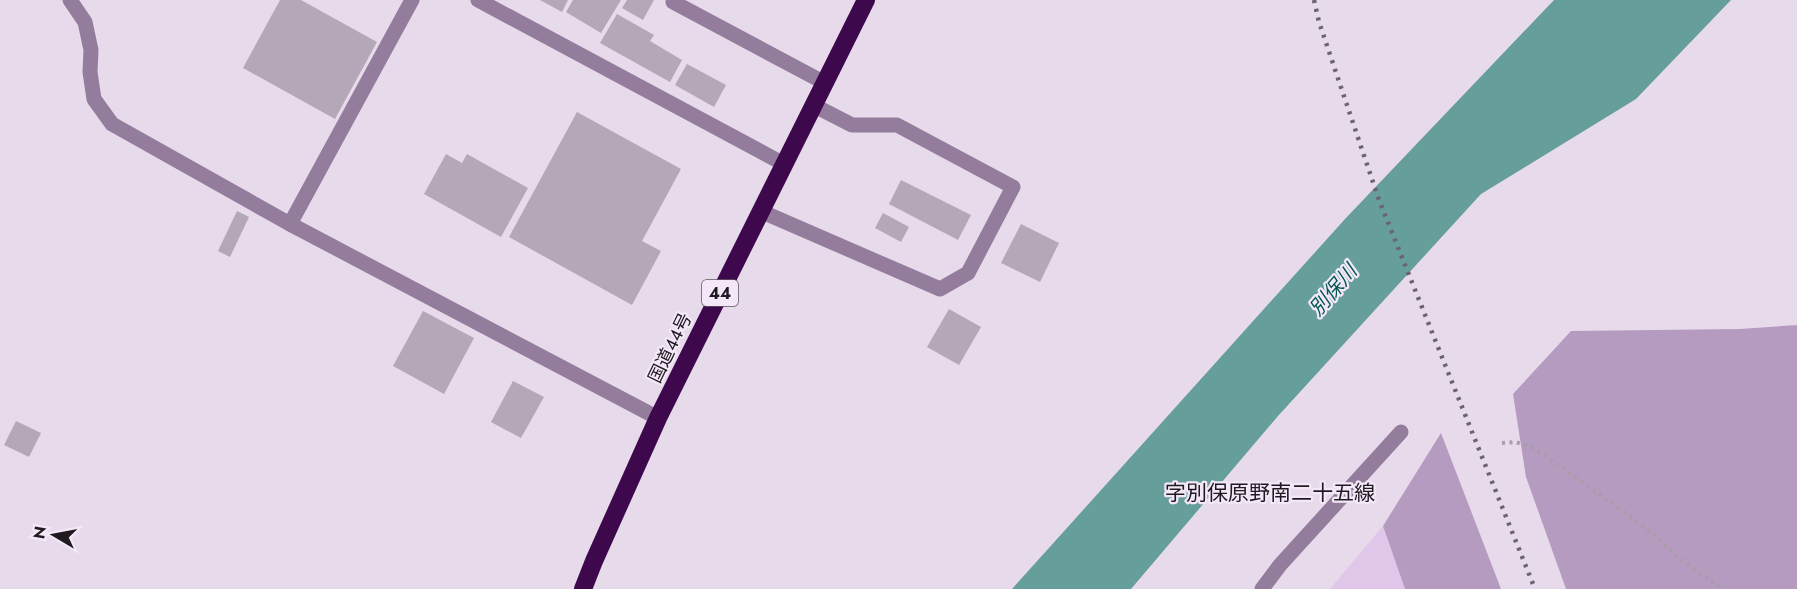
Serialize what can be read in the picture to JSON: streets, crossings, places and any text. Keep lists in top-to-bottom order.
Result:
{
  "streets": {
    "highway": ["44", "国道44号"]
  },
  "districts": ["字別保原野南二十五線"],
  "water": ["別保川"],
  "north": "left"
}
